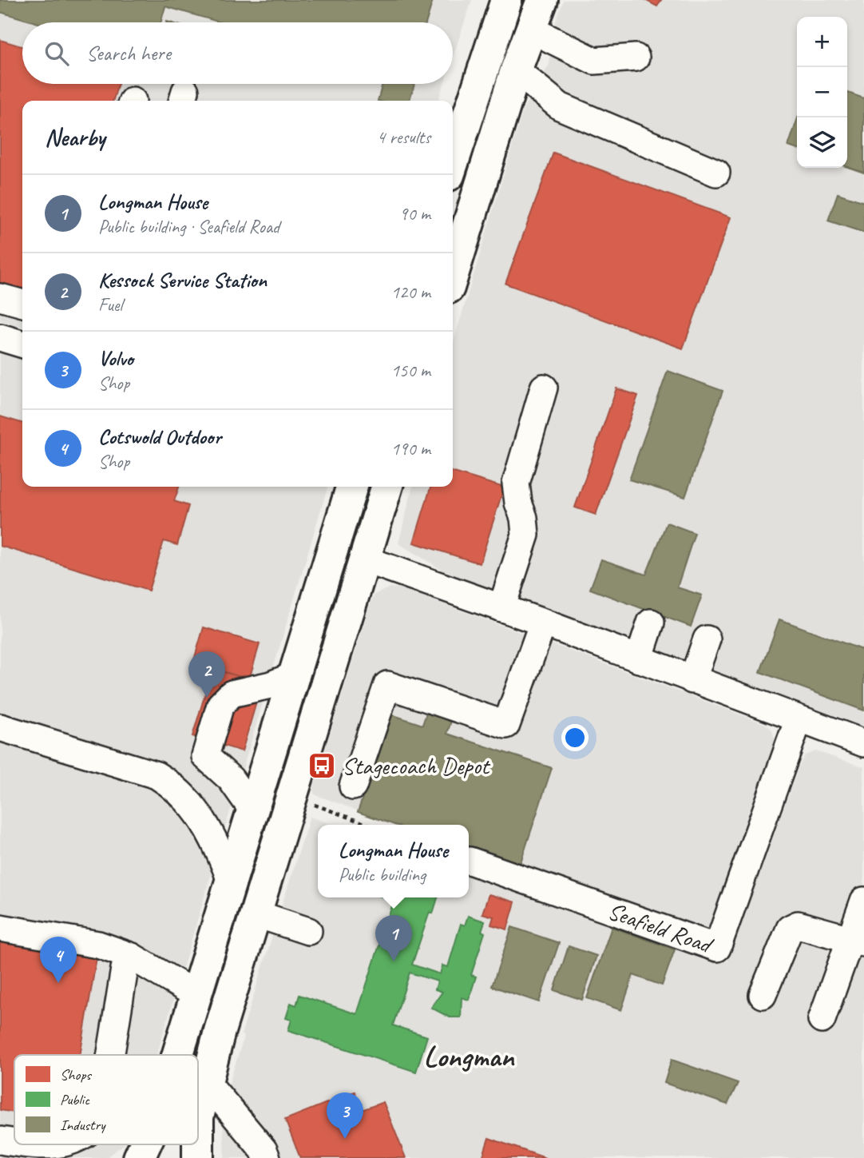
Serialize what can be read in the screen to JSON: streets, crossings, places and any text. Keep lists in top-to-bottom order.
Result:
{
  "streets": {
    "street": ["Seafield Road"]
  },
  "districts": ["Longman"],
  "places": {
    "bus stop": ["Stagecoach Depot"]
  },
  "legend": ["Shops", "Public", "Industry"],
  "page": {
    "map_buttons": ["+", "−"],
    "search": "Search here",
    "heading": ["Nearby", "4 results"],
    "list": [
      {
        "mark": "1",
        "name": "Longman House",
        "note": "Public building · Seafield Road",
        "value": "90 m"
      },
      {
        "mark": "2",
        "name": "Kessock Service Station",
        "note": "Fuel",
        "value": "120 m"
      },
      {
        "mark": "3",
        "name": "Volvo",
        "note": "Shop",
        "value": "150 m"
      },
      {
        "mark": "4",
        "name": "Cotswold Outdoor",
        "note": "Shop",
        "value": "190 m"
      }
    ],
    "pins": [
      "2",
      "1",
      "4",
      "3"
    ],
    "popup": ["Longman House", "Public building"]
  }
}
